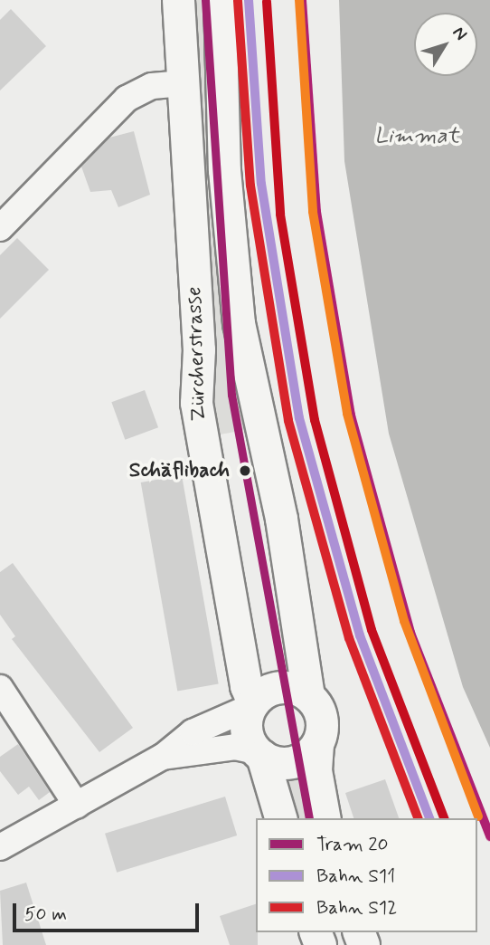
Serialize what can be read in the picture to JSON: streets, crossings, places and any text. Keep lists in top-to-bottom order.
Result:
{
  "streets": {
    "main road": ["Zürcherstrasse"]
  },
  "water": ["Limmat"],
  "places": ["Schäflibach"],
  "lines": ["tram line 20", "rail line S11", "rail line S12"],
  "legend": ["Tram 20", "Bahn S11", "Bahn S12"],
  "scale_bar": "50 m",
  "north": "top right"
}
